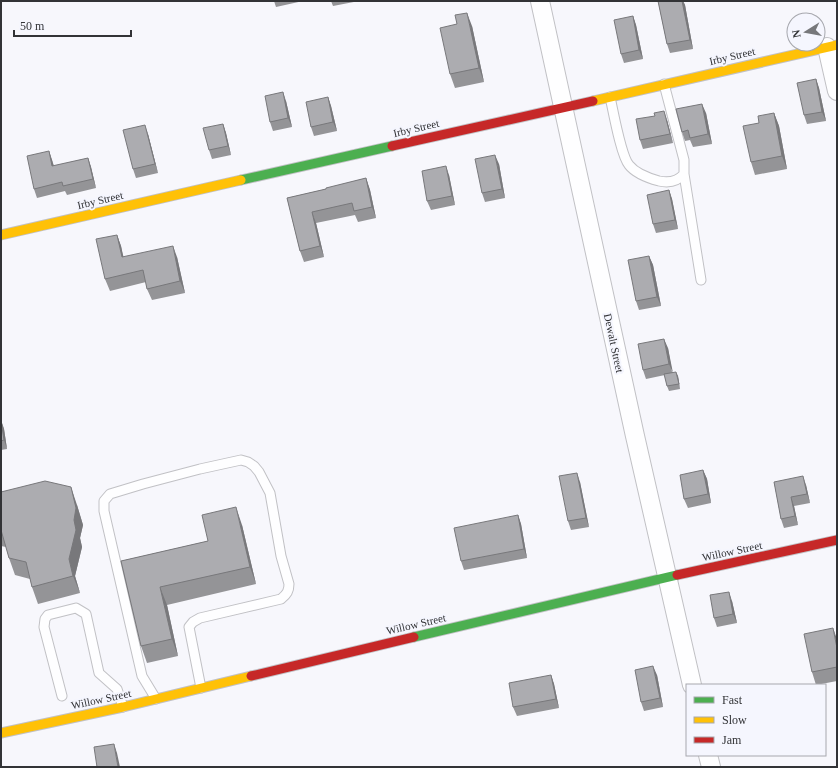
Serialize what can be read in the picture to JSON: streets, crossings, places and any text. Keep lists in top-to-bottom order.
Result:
{
  "streets": {
    "street": ["Irby Street", "Dewalt Street", "Willow Street"]
  },
  "crossings": [
    ["Irby Street", "Dewalt Street"],
    ["Dewalt Street", "Willow Street"]
  ],
  "legend": ["Fast", "Slow", "Jam"],
  "scale_bar": "50 m",
  "north": "left"
}
